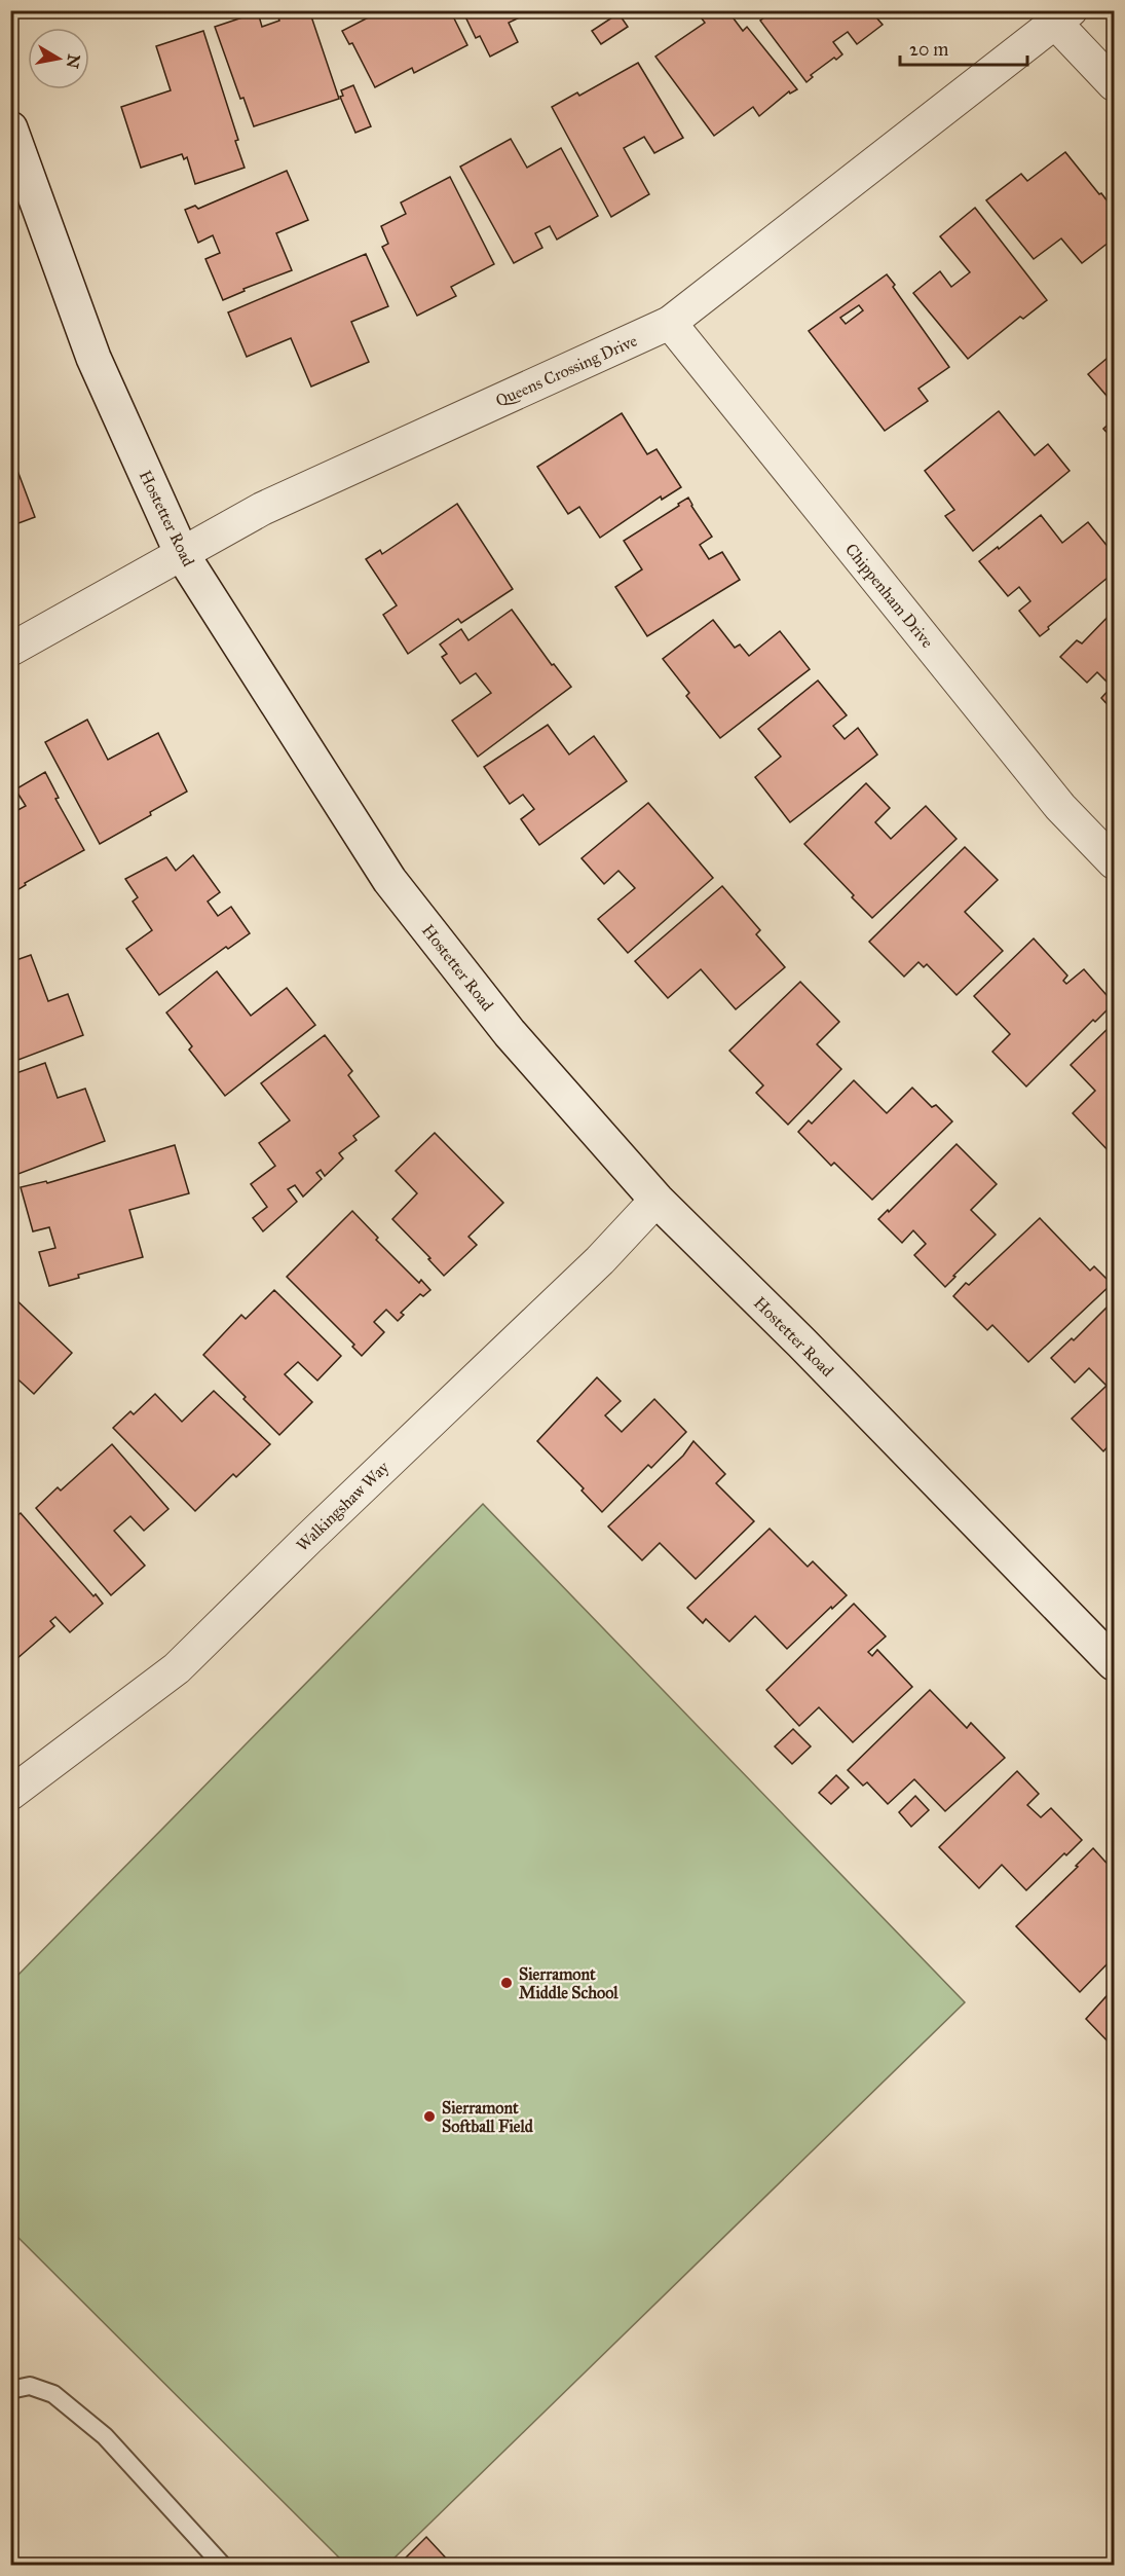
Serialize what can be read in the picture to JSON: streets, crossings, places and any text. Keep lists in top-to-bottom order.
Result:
{
  "streets": {
    "main road": ["Hostetter Road"],
    "street": ["Queens Crossing Drive", "Chippenham Drive", "Walkingshaw Way"]
  },
  "crossings": [
    ["Queens Crossing Drive", "Hostetter Road"],
    ["Queens Crossing Drive", "Chippenham Drive"],
    ["Hostetter Road", "Walkingshaw Way"]
  ],
  "places": ["Sierramont Middle School", "Sierramont Softball Field"],
  "scale_bar": "20 m",
  "north": "right"
}
